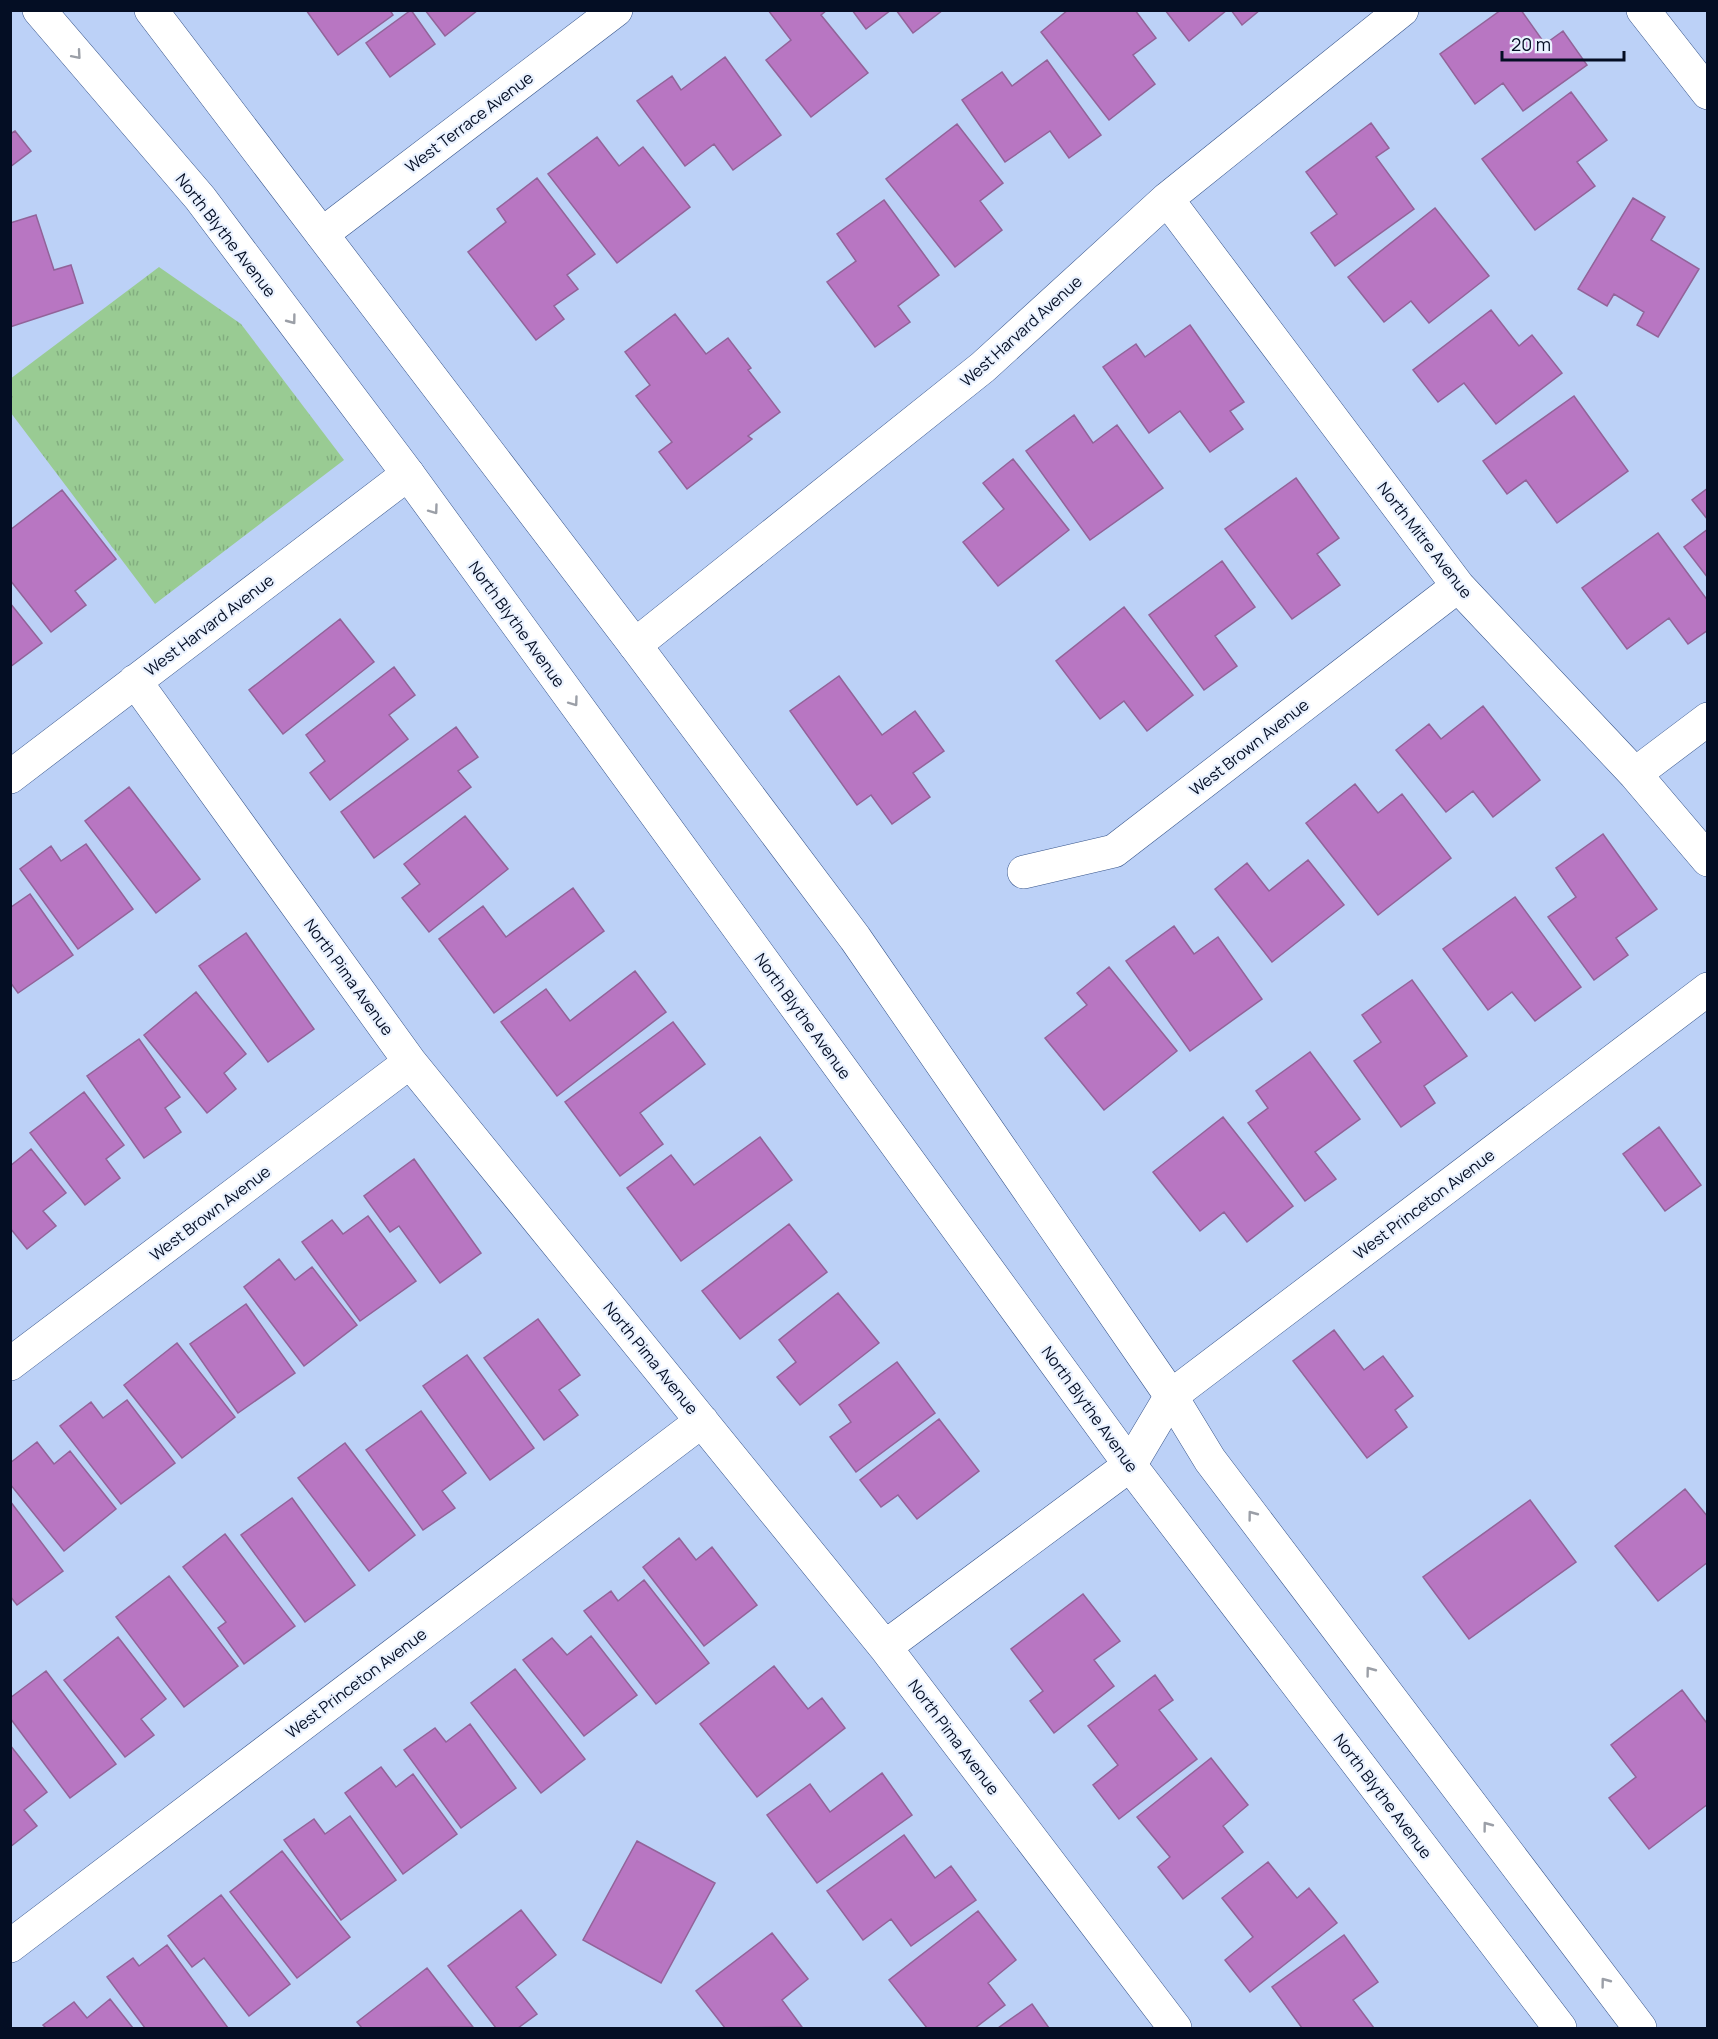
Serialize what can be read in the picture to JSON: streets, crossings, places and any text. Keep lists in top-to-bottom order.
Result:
{
  "streets": {
    "street": [
      "West Terrace Avenue",
      "North Blythe Avenue",
      "West Harvard Avenue",
      "North Mitre Avenue",
      "West Brown Avenue",
      "North Pima Avenue",
      "West Princeton Avenue"
    ]
  },
  "crossings": [
    ["North Blythe Avenue", "West Harvard Avenue"],
    ["North Blythe Avenue", "West Princeton Avenue"],
    ["West Harvard Avenue", "North Mitre Avenue"],
    ["West Harvard Avenue", "North Pima Avenue"],
    ["North Mitre Avenue", "West Brown Avenue"],
    ["West Brown Avenue", "North Pima Avenue"],
    ["North Pima Avenue", "West Princeton Avenue"]
  ],
  "scale_bar": "20 m"
}
